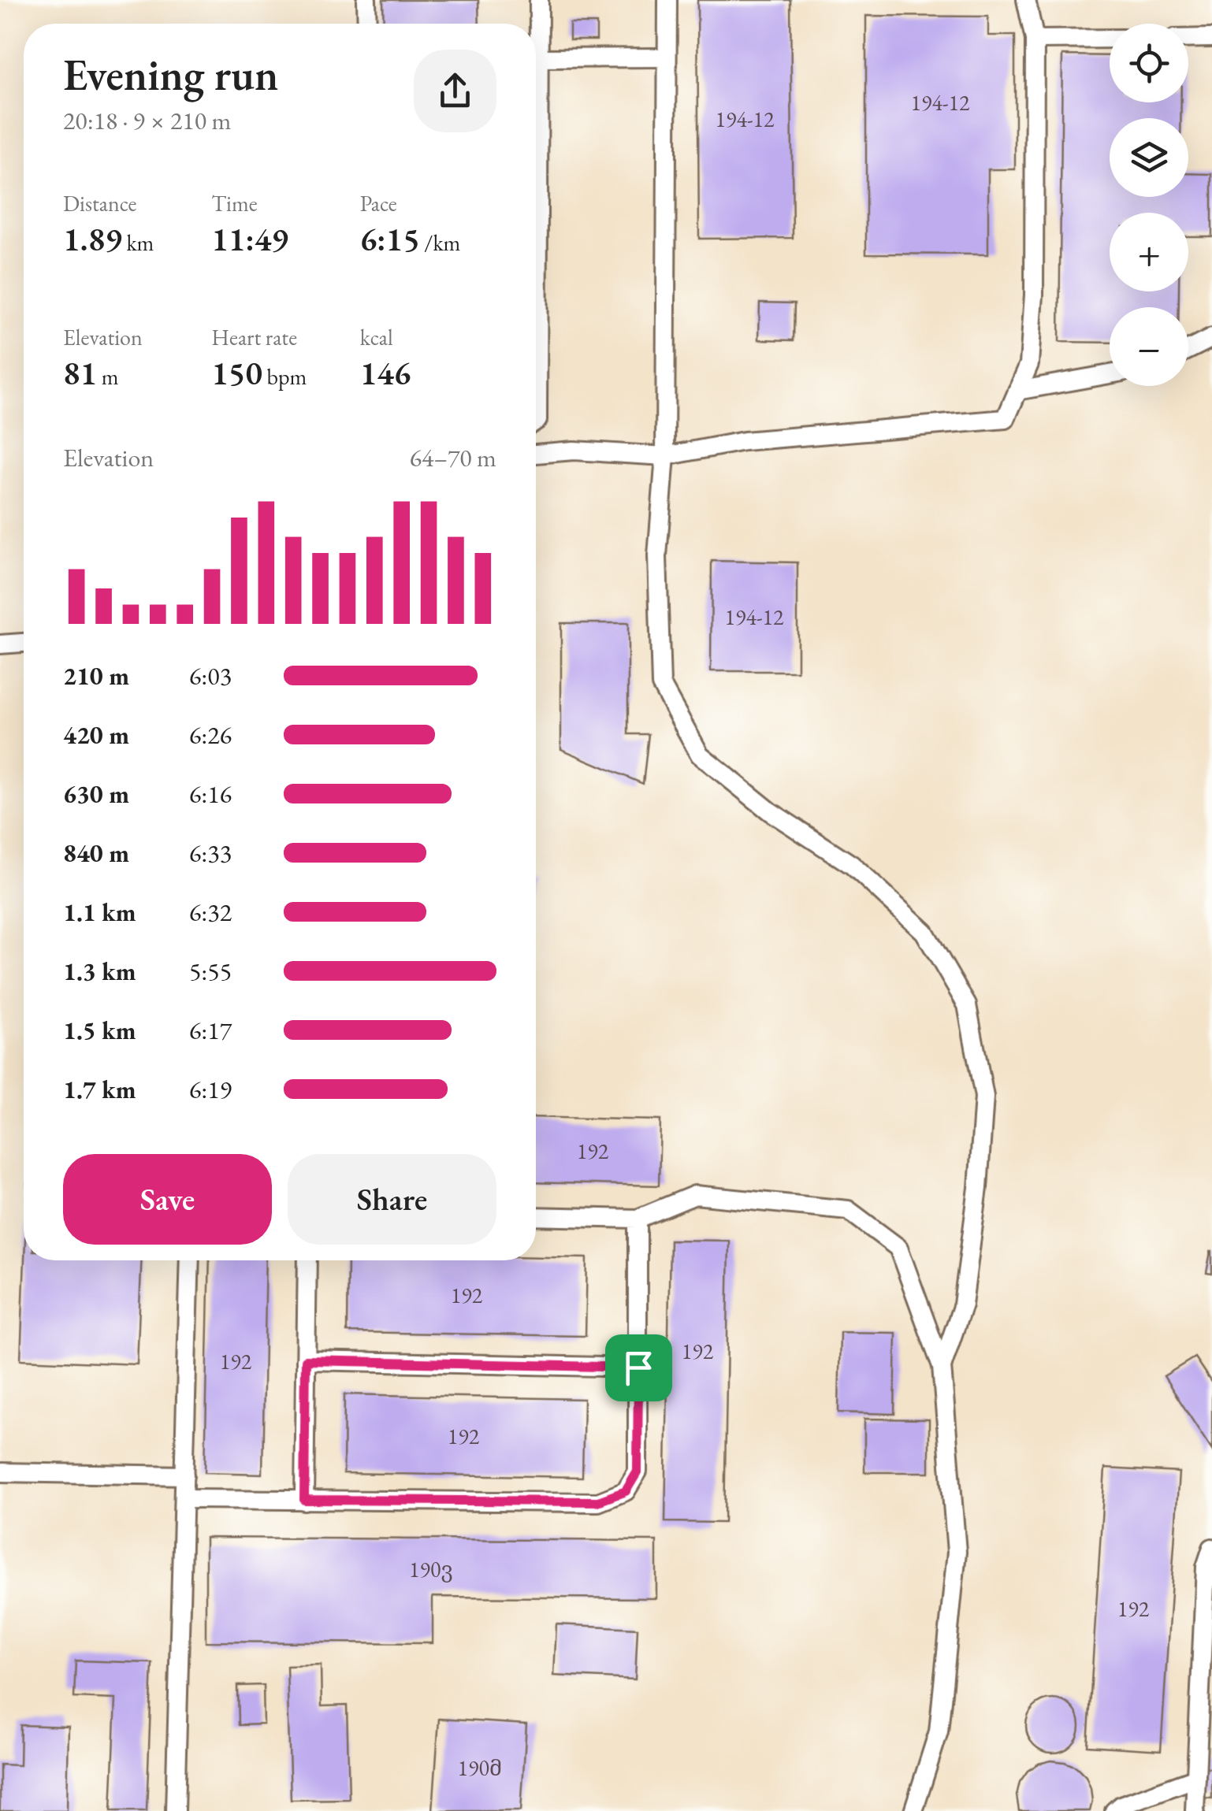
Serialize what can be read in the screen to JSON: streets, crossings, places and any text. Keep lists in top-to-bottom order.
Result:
{
  "house_numbers": [
    "194-12",
    "194-12",
    "194-12",
    "192",
    "192",
    "192",
    "192",
    "192",
    "190ვ",
    "192",
    "190მ"
  ],
  "page": {
    "map_buttons": ["+", "−"],
    "heading": ["Evening run", "20:18 · 9 × 210 m"],
    "stats": [
      ["Distance", "1.89 km"],
      ["Time", "11:49"],
      ["Pace", "6:15 /km"],
      ["Elevation", "81 m"],
      ["Heart rate", "150 bpm"],
      ["kcal", "146"]
    ],
    "chart": ["Elevation", "64–70 m"],
    "list": [
      {
        "name": "210 m",
        "note": "6:03"
      },
      {
        "name": "420 m",
        "note": "6:26"
      },
      {
        "name": "630 m",
        "note": "6:16"
      },
      {
        "name": "840 m",
        "note": "6:33"
      },
      {
        "name": "1.1 km",
        "note": "6:32"
      },
      {
        "name": "1.3 km",
        "note": "5:55"
      },
      {
        "name": "1.5 km",
        "note": "6:17"
      },
      {
        "name": "1.7 km",
        "note": "6:19"
      }
    ],
    "buttons": ["Save", "Share"]
  }
}
